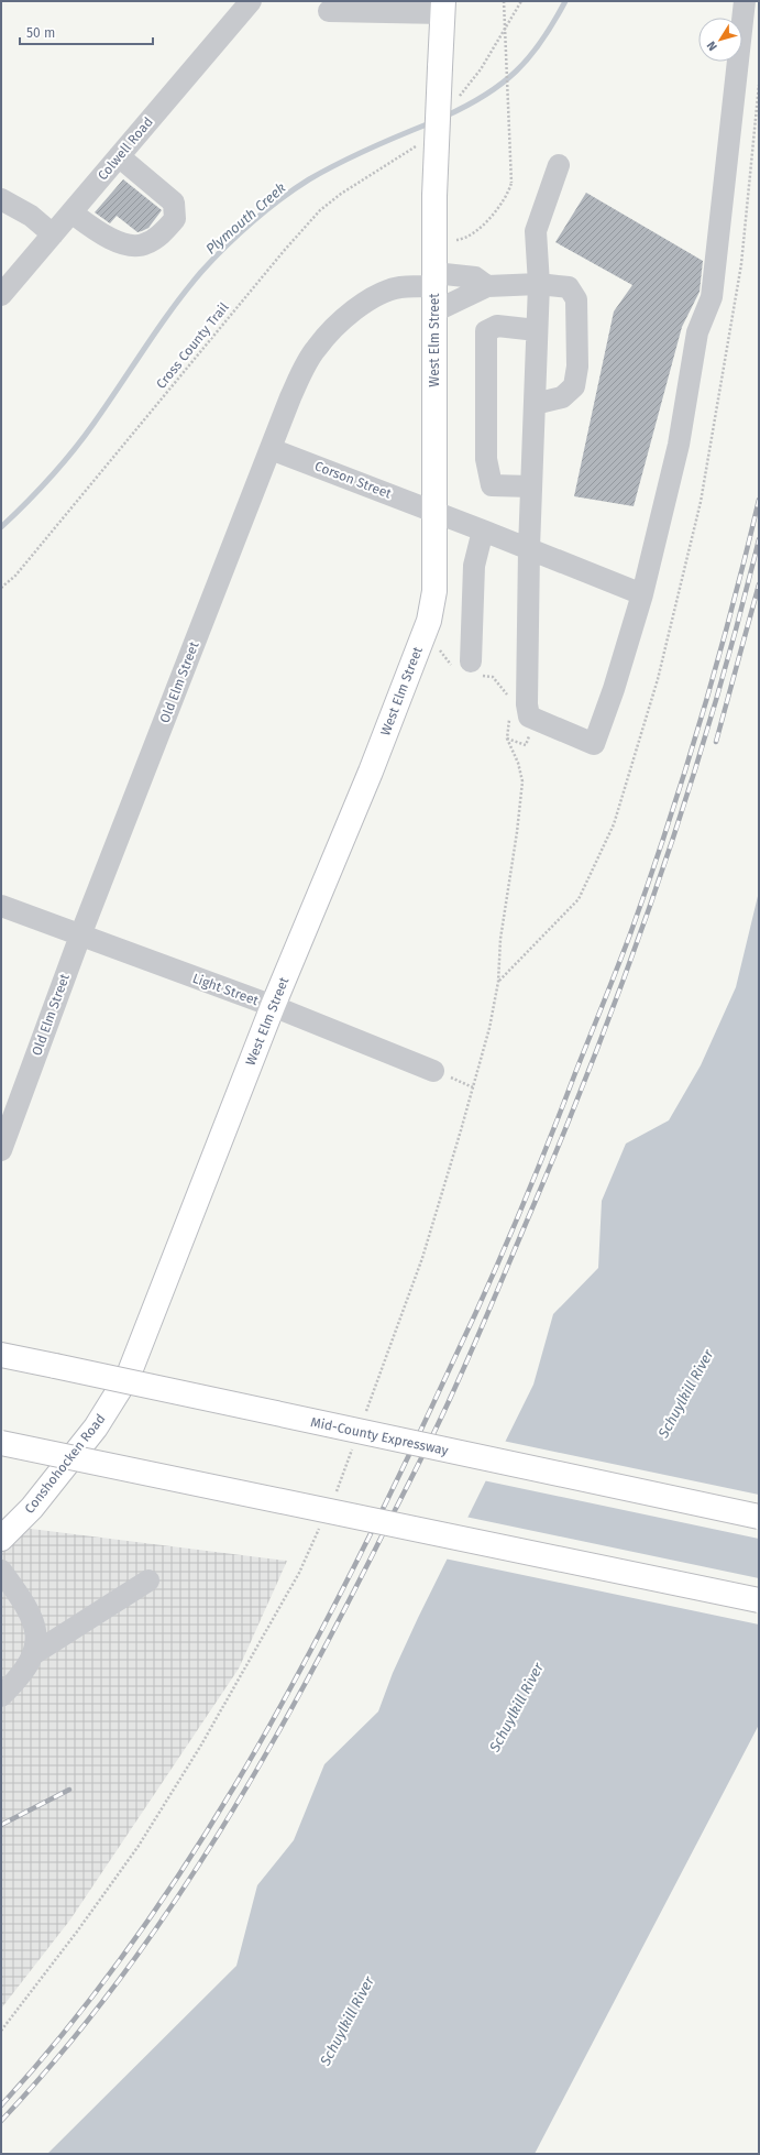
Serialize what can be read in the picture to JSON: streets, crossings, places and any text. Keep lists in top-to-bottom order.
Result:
{
  "streets": {
    "main road": ["West Elm Street", "Mid-County Expressway", "Conshohocken Road"],
    "street": [
      "Colwell Road",
      "Corson Street",
      "Old Elm Street",
      "Light Street"
    ],
    "path": ["Cross County Trail"]
  },
  "crossings": [
    ["West Elm Street", "Corson Street"],
    ["West Elm Street", "Old Elm Street"],
    ["West Elm Street", "Light Street"],
    ["West Elm Street", "Conshohocken Road"],
    ["Corson Street", "Old Elm Street"],
    ["Old Elm Street", "Light Street"]
  ],
  "water": ["Plymouth Creek", "Schuylkill River"],
  "scale_bar": "50 m",
  "north": "bottom left"
}
